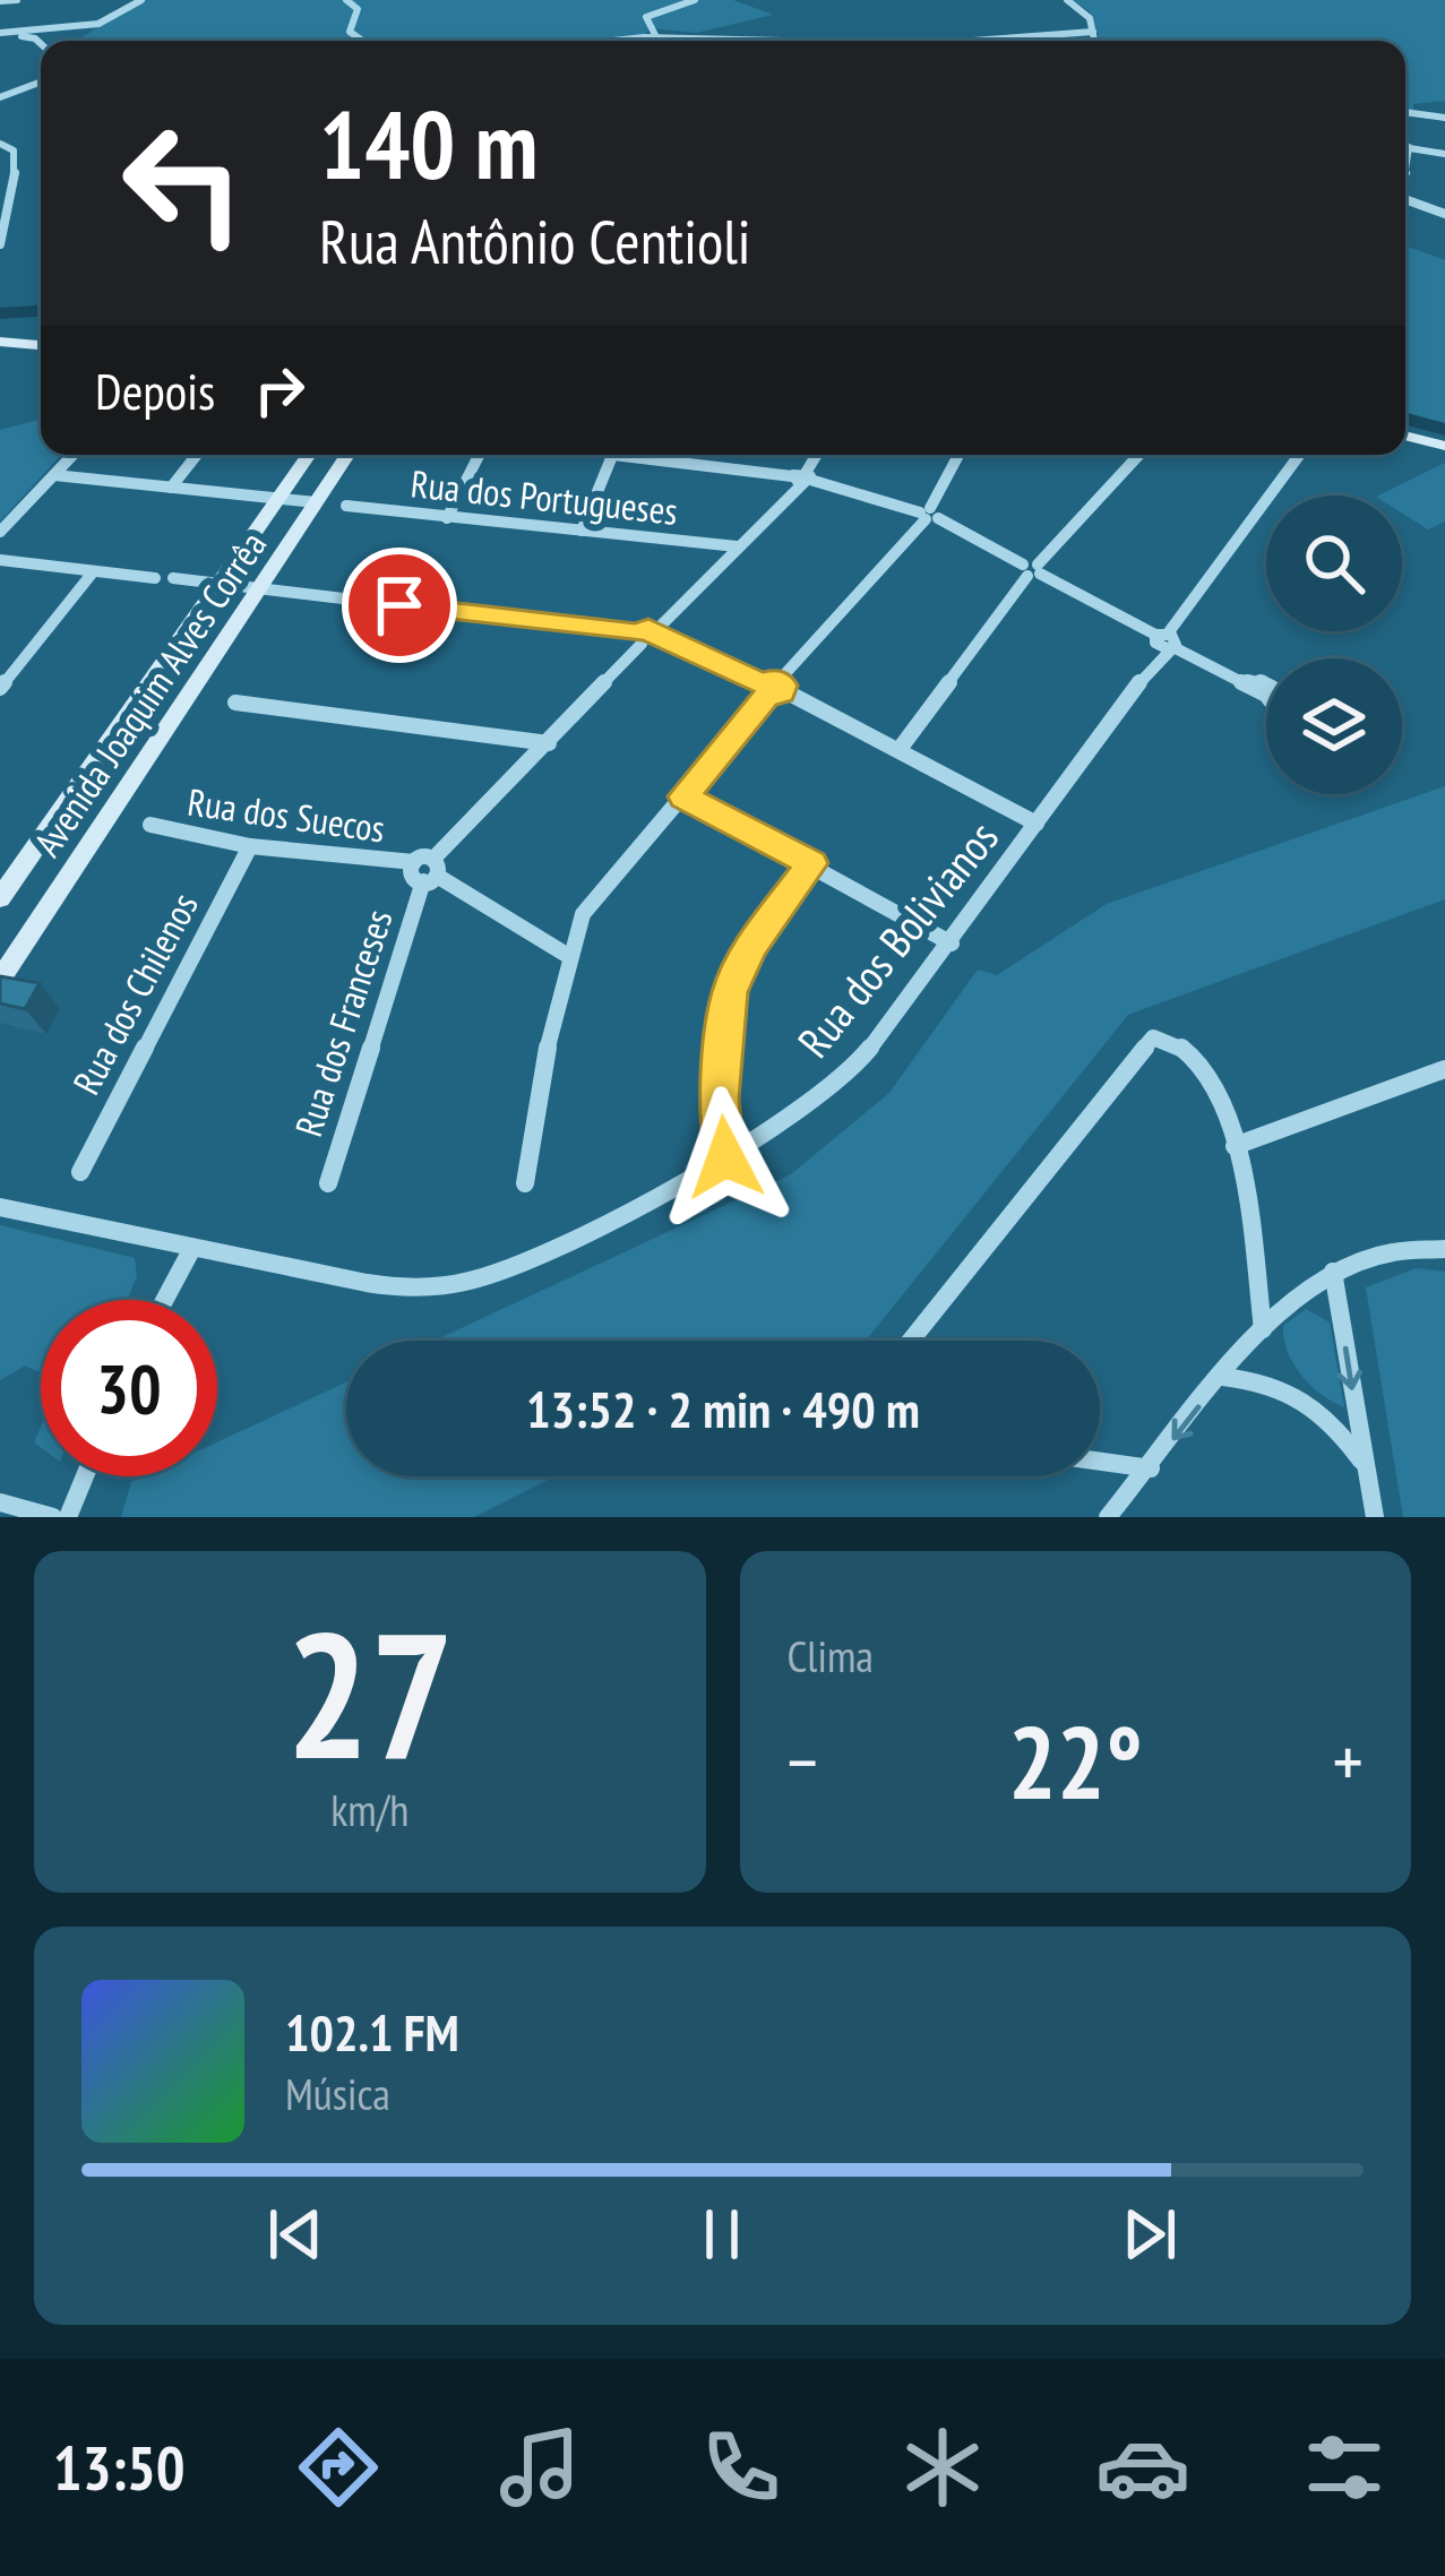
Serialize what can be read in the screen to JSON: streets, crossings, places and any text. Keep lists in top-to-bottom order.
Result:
{
  "streets": {
    "main road": ["Avenida Joaquim Alves Corrêa"],
    "street": [
      "Rua dos Portugueses",
      "Rua dos Suecos",
      "Rua dos Bolivianos",
      "Rua dos Chilenos",
      "Rua dos Franceses"
    ]
  },
  "crossings": [
    ["Rua dos Portugueses", "Rua dos Franceses"],
    ["Rua dos Suecos", "Rua dos Chilenos"],
    ["Rua dos Suecos", "Rua dos Franceses"]
  ],
  "page": {
    "turn": ["140 m", "Rua Antônio Centioli"],
    "then": "Depois",
    "limit": "30",
    "trip": "13:52 · 2 min · 490 m",
    "tile": [
      ["27", "km/h"],
      "Clima"
    ],
    "heat": ["−", "22°", "+"],
    "song": ["102.1 FM", "Música"],
    "tabs": "13:50"
  }
}
